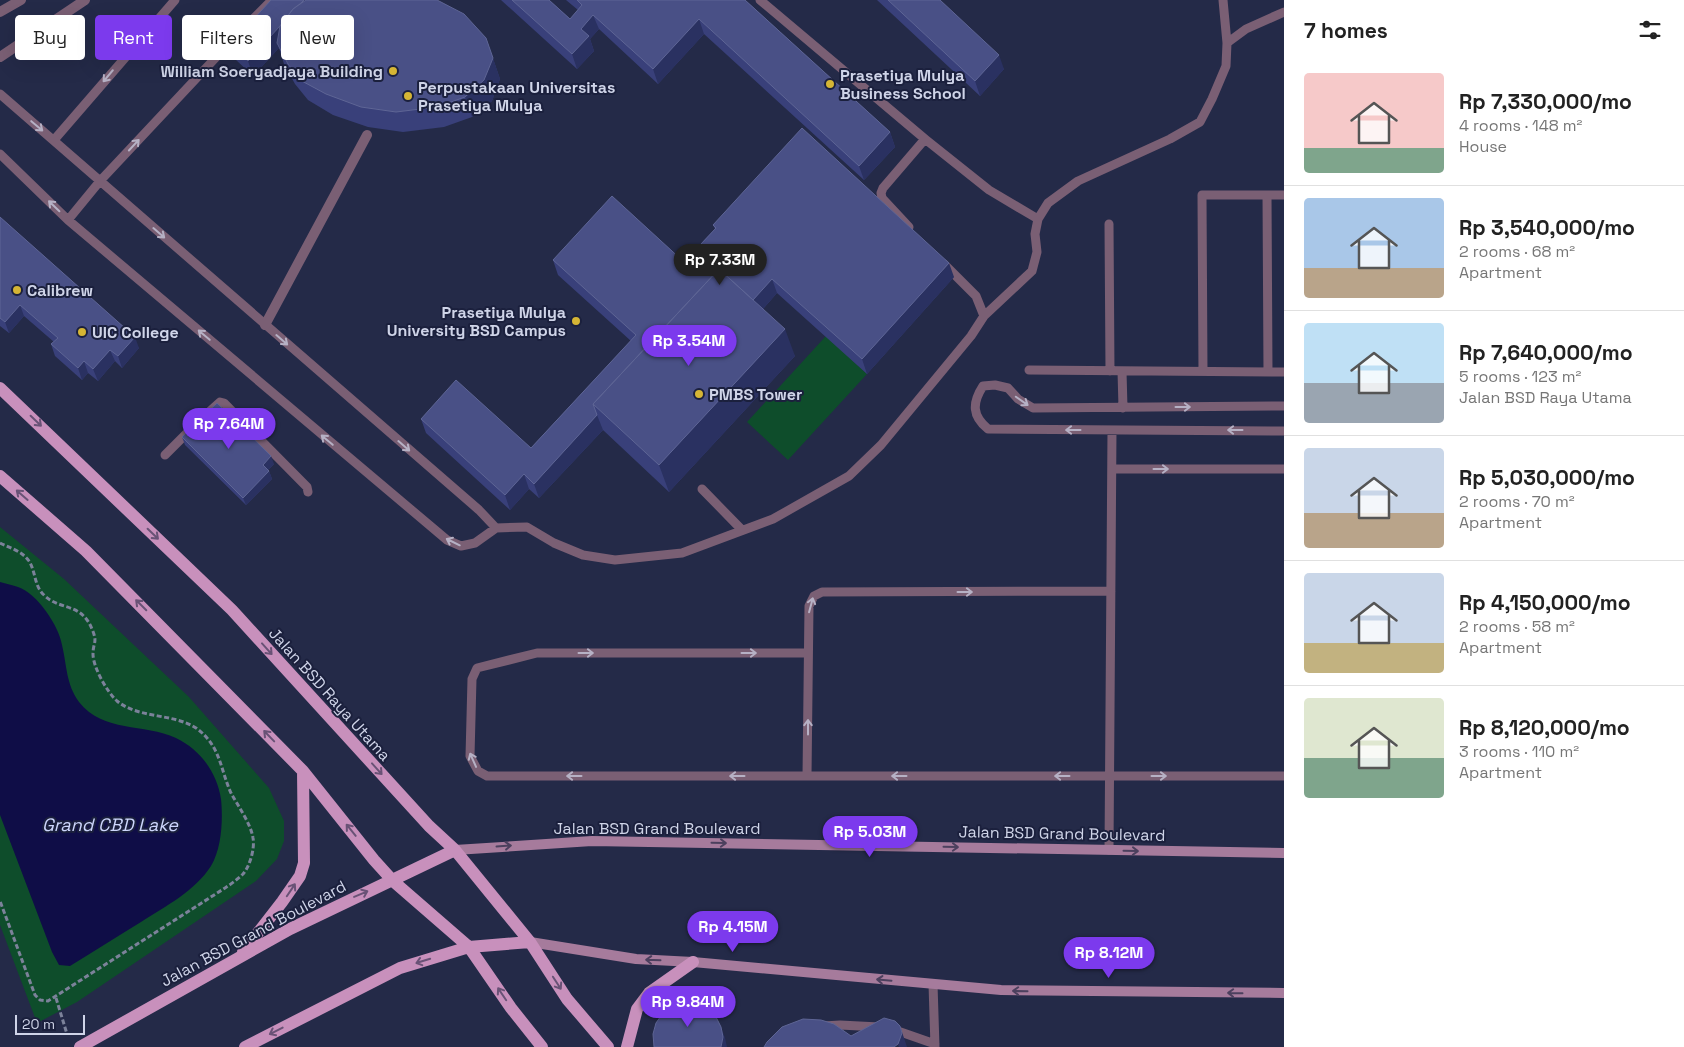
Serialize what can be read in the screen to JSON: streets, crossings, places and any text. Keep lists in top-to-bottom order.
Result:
{
  "streets": {
    "main road": ["Jalan BSD Raya Utama", "Jalan BSD Grand Boulevard"]
  },
  "crossings": [
    ["Jalan BSD Raya Utama", "Jalan BSD Grand Boulevard"]
  ],
  "one_way": ["Jalan BSD Grand Boulevard"],
  "water": ["Grand CBD Lake"],
  "places": [
    "William Soeryadjaya Building",
    "Prasetiya Mulya Business School",
    "Perpustakaan Universitas Prasetiya Mulya",
    "Calibrew",
    "Prasetiya Mulya University BSD Campus",
    "UIC College",
    "PMBS Tower"
  ],
  "scale_bar": "20 m",
  "page": {
    "heading": "7 homes",
    "chip": [
      "Buy",
      "Rent",
      "Filters",
      "New"
    ],
    "list": [
      {
        "name": "Rp 7,330,000/mo",
        "note": "4 rooms · 148 m² · House"
      },
      {
        "name": "Rp 3,540,000/mo",
        "note": "2 rooms · 68 m² · Apartment"
      },
      {
        "name": "Rp 7,640,000/mo",
        "note": "5 rooms · 123 m² · Jalan BSD Raya Utama"
      },
      {
        "name": "Rp 5,030,000/mo",
        "note": "2 rooms · 70 m² · Apartment"
      },
      {
        "name": "Rp 4,150,000/mo",
        "note": "2 rooms · 58 m² · Apartment"
      },
      {
        "name": "Rp 8,120,000/mo",
        "note": "3 rooms · 110 m² · Apartment"
      }
    ],
    "price": [
      "Rp 7.33M",
      "Rp 3.54M",
      "Rp 7.64M",
      "Rp 5.03M",
      "Rp 4.15M",
      "Rp 8.12M",
      "Rp 9.84M"
    ],
    "scale": "20 m"
  }
}
